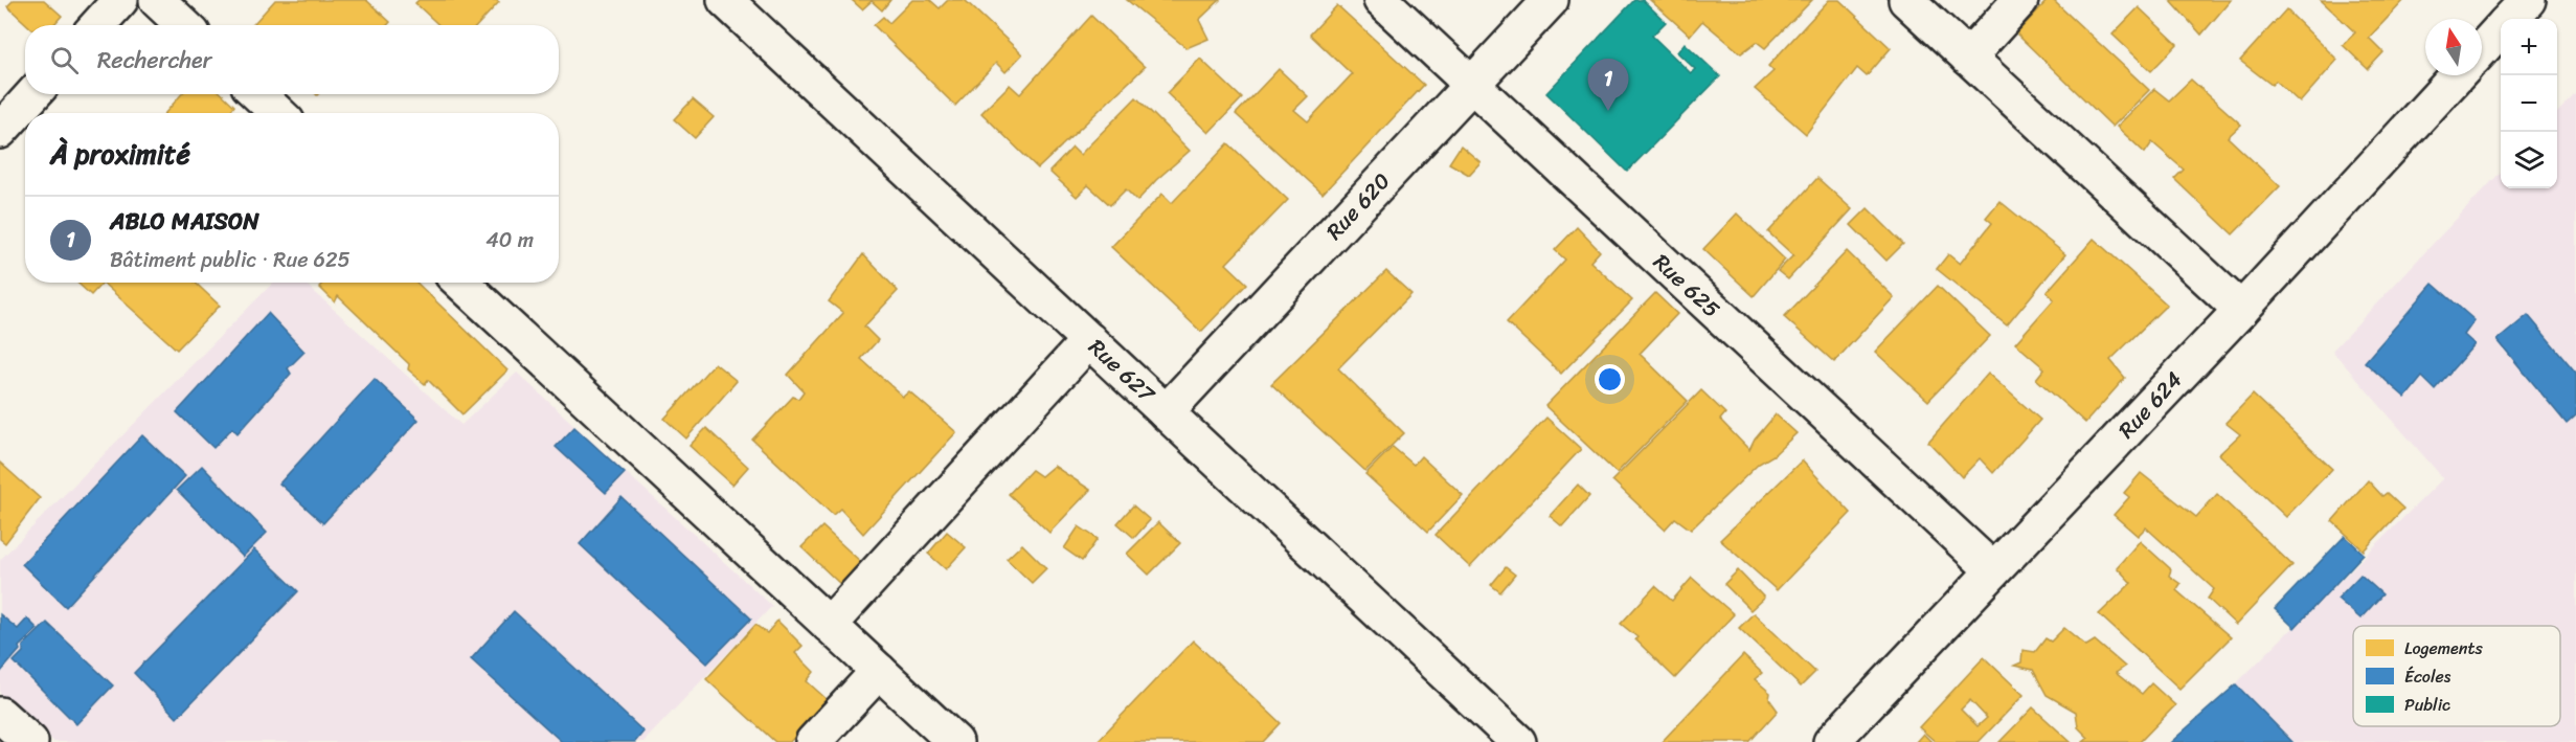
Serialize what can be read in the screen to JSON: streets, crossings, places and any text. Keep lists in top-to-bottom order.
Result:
{
  "streets": {
    "street": [
      "Rue 620",
      "Rue 625",
      "Rue 627",
      "Rue 624"
    ]
  },
  "crossings": [
    ["Rue 620", "Rue 625"],
    ["Rue 620", "Rue 627"],
    ["Rue 625", "Rue 624"]
  ],
  "legend": ["Logements", "Écoles", "Public"],
  "north": "top",
  "page": {
    "map_buttons": ["+", "−"],
    "search": "Rechercher",
    "pins": "1",
    "heading": "À proximité",
    "list": [
      {
        "mark": "1",
        "name": "ABLO MAISON",
        "note": "Bâtiment public · Rue 625",
        "value": "40 m"
      }
    ]
  }
}
